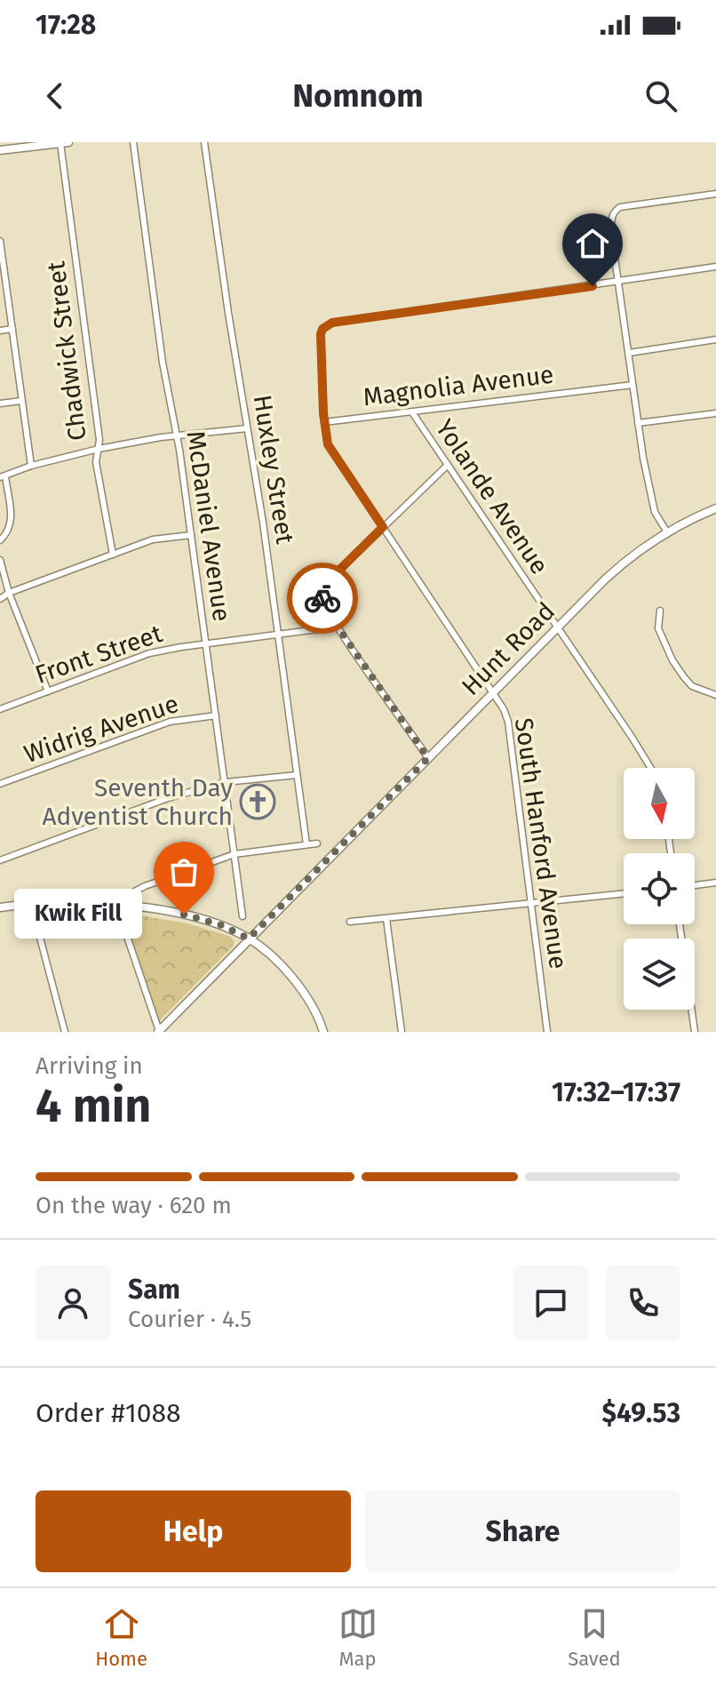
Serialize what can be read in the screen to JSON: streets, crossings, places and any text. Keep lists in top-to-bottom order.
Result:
{
  "streets": {
    "street": [
      "Chadwick Street",
      "Magnolia Avenue",
      "Huxley Street",
      "Yolande Avenue",
      "McDaniel Avenue",
      "Hunt Road",
      "Front Street",
      "Widrig Avenue",
      "South Hanford Avenue"
    ]
  },
  "crossings": [
    ["Magnolia Avenue", "Yolande Avenue"],
    ["Magnolia Avenue", "South Hanford Avenue"],
    ["Huxley Street", "Front Street"],
    ["Yolande Avenue", "Hunt Road"],
    ["McDaniel Avenue", "Front Street"],
    ["McDaniel Avenue", "Widrig Avenue"],
    ["Hunt Road", "South Hanford Avenue"]
  ],
  "places": {
    "church": ["Seventh Day Adventist Church"],
    "other": ["Kwik Fill"]
  },
  "north": "bottom",
  "page": {
    "status": "17:28",
    "header": "Nomnom",
    "bubble": "Kwik Fill",
    "heading": ["4 min", "Arriving in", "17:32–17:37"],
    "panel": [
      "Sam",
      "Courier · 4.5",
      "Order #1088",
      "$49.53"
    ],
    "bar": "On the way · 620 m",
    "buttons": ["Help", "Share"],
    "tabs": ["Home", "Map", "Saved"]
  }
}
